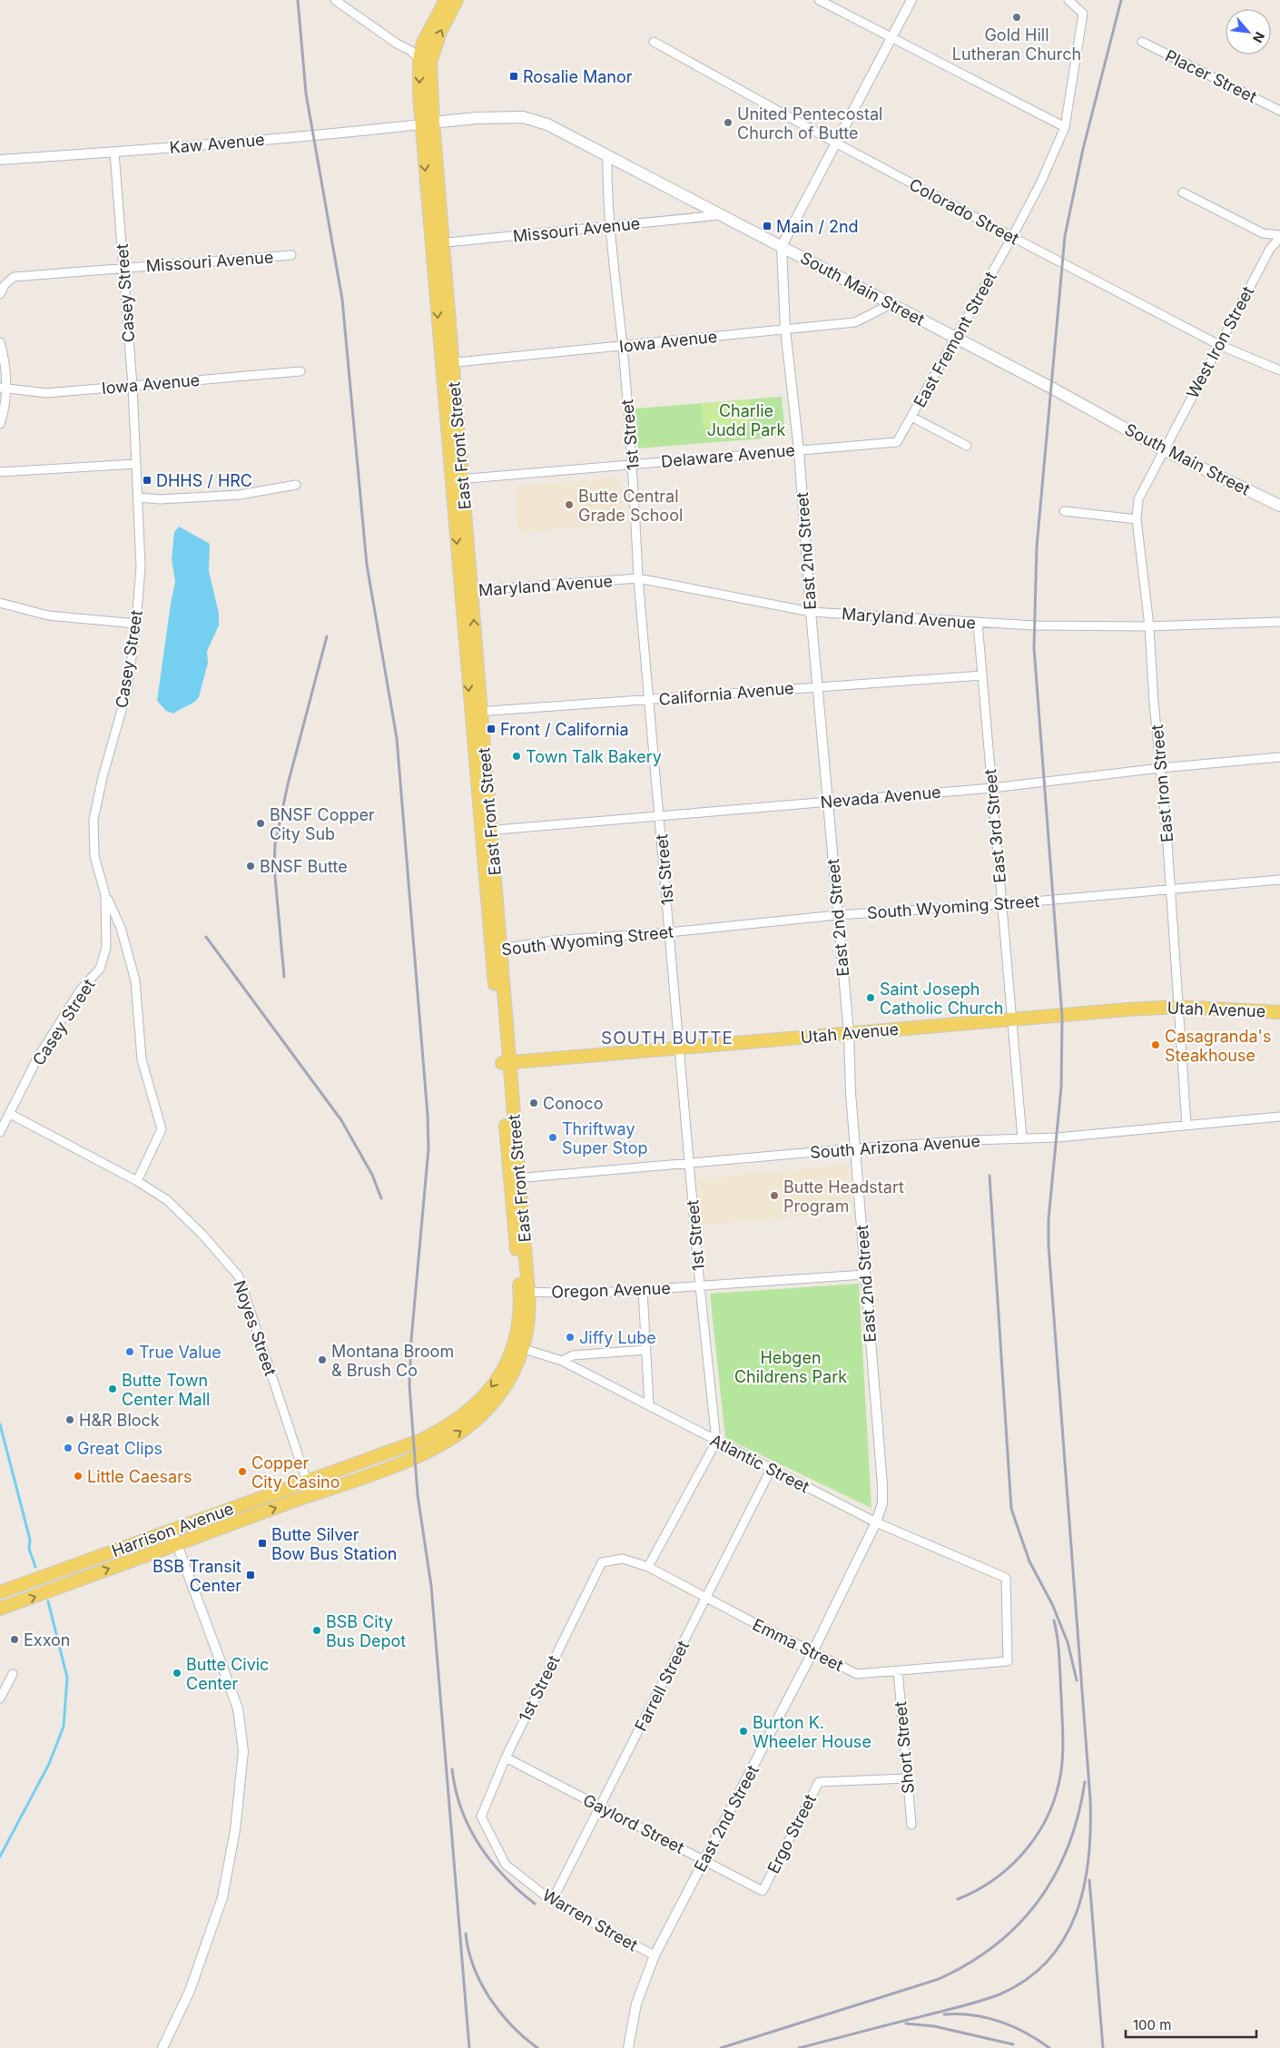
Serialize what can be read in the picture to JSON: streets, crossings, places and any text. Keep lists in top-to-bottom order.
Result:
{
  "streets": {
    "main road": [
      "South Main Street",
      "East Front Street",
      "Utah Avenue",
      "Harrison Avenue"
    ],
    "street": [
      "Placer Street",
      "Kaw Avenue",
      "Colorado Street",
      "Missouri Avenue",
      "Casey Street",
      "East Fremont Street",
      "Iowa Avenue",
      "West Iron Street",
      "1st Street",
      "Delaware Avenue",
      "East 2nd Street",
      "Maryland Avenue",
      "California Avenue",
      "East Iron Street",
      "Nevada Avenue",
      "East 3rd Street",
      "South Wyoming Street",
      "South Arizona Avenue",
      "Oregon Avenue",
      "Noyes Street",
      "Atlantic Street",
      "Emma Street",
      "Farrell Street",
      "Short Street",
      "Gaylord Street",
      "Ergo Street",
      "Warren Street"
    ]
  },
  "crossings": [
    ["Kaw Avenue", "South Main Street"],
    ["Kaw Avenue", "Casey Street"],
    ["Kaw Avenue", "East Front Street"],
    ["Colorado Street", "East Fremont Street"],
    ["Colorado Street", "West Iron Street"],
    ["Missouri Avenue", "South Main Street"],
    ["Missouri Avenue", "Casey Street"],
    ["Missouri Avenue", "1st Street"],
    ["Missouri Avenue", "East Front Street"],
    ["South Main Street", "East Fremont Street"],
    ["South Main Street", "Iowa Avenue"],
    ["South Main Street", "West Iron Street"],
    ["South Main Street", "1st Street"],
    ["South Main Street", "East Front Street"],
    ["South Main Street", "East 2nd Street"],
    ["South Main Street", "East Iron Street"],
    ["Casey Street", "Iowa Avenue"],
    ["Casey Street", "Noyes Street"],
    ["East Fremont Street", "Delaware Avenue"],
    ["Iowa Avenue", "1st Street"],
    ["Iowa Avenue", "East Front Street"],
    ["Iowa Avenue", "East 2nd Street"],
    ["West Iron Street", "East Iron Street"],
    ["1st Street", "Delaware Avenue"],
    ["1st Street", "Maryland Avenue"],
    ["1st Street", "California Avenue"],
    ["1st Street", "Nevada Avenue"],
    ["1st Street", "South Wyoming Street"],
    ["1st Street", "Utah Avenue"],
    ["1st Street", "South Arizona Avenue"],
    ["1st Street", "Oregon Avenue"],
    ["1st Street", "Atlantic Street"],
    ["1st Street", "Emma Street"],
    ["1st Street", "Gaylord Street"],
    ["1st Street", "Warren Street"],
    ["East Front Street", "Delaware Avenue"],
    ["East Front Street", "Maryland Avenue"],
    ["East Front Street", "California Avenue"],
    ["East Front Street", "Nevada Avenue"],
    ["East Front Street", "South Wyoming Street"],
    ["East Front Street", "Utah Avenue"],
    ["East Front Street", "South Arizona Avenue"],
    ["East Front Street", "Oregon Avenue"],
    ["East Front Street", "Atlantic Street"],
    ["East Front Street", "Harrison Avenue"],
    ["Delaware Avenue", "East 2nd Street"],
    ["East 2nd Street", "Maryland Avenue"],
    ["East 2nd Street", "California Avenue"],
    ["East 2nd Street", "Nevada Avenue"],
    ["East 2nd Street", "South Wyoming Street"],
    ["East 2nd Street", "Utah Avenue"],
    ["East 2nd Street", "South Arizona Avenue"],
    ["East 2nd Street", "Oregon Avenue"],
    ["East 2nd Street", "Atlantic Street"],
    ["East 2nd Street", "Emma Street"],
    ["East 2nd Street", "Gaylord Street"],
    ["East 2nd Street", "Warren Street"],
    ["Maryland Avenue", "East Iron Street"],
    ["Maryland Avenue", "East 3rd Street"],
    ["California Avenue", "East 3rd Street"],
    ["East Iron Street", "Nevada Avenue"],
    ["East Iron Street", "South Wyoming Street"],
    ["East Iron Street", "Utah Avenue"],
    ["East Iron Street", "South Arizona Avenue"],
    ["Nevada Avenue", "East 3rd Street"],
    ["East 3rd Street", "South Wyoming Street"],
    ["East 3rd Street", "Utah Avenue"],
    ["East 3rd Street", "South Arizona Avenue"],
    ["Noyes Street", "Harrison Avenue"],
    ["Atlantic Street", "Emma Street"],
    ["Atlantic Street", "Farrell Street"],
    ["Emma Street", "Farrell Street"],
    ["Emma Street", "Short Street"],
    ["Farrell Street", "Gaylord Street"],
    ["Farrell Street", "Warren Street"],
    ["Short Street", "Ergo Street"],
    ["Gaylord Street", "Ergo Street"]
  ],
  "districts": ["SOUTH BUTTE"],
  "parks": ["Charlie Judd Park", "Hebgen Childrens Park"],
  "places": {
    "other": [
      "Gold Hill Lutheran Church",
      "United Pentecostal Church of Butte",
      "Butte Central Grade School",
      "Town Talk Bakery",
      "BNSF Copper City Sub",
      "BNSF Butte",
      "Saint Joseph Catholic Church",
      "Casagranda's Steakhouse",
      "Conoco",
      "Thriftway Super Stop",
      "Butte Headstart Program",
      "Jiffy Lube",
      "True Value",
      "Montana Broom & Brush Co",
      "Butte Town Center Mall",
      "H&R Block",
      "Great Clips",
      "Copper City Casino",
      "Little Caesars",
      "BSB City Bus Depot",
      "Exxon",
      "Butte Civic Center",
      "Burton K. Wheeler House"
    ],
    "transit": [
      "Rosalie Manor",
      "Main / 2nd",
      "DHHS / HRC",
      "Front / California",
      "Butte Silver Bow Bus Station",
      "BSB Transit Center"
    ]
  },
  "scale_bar": "100 m",
  "north": "bottom right"
}
